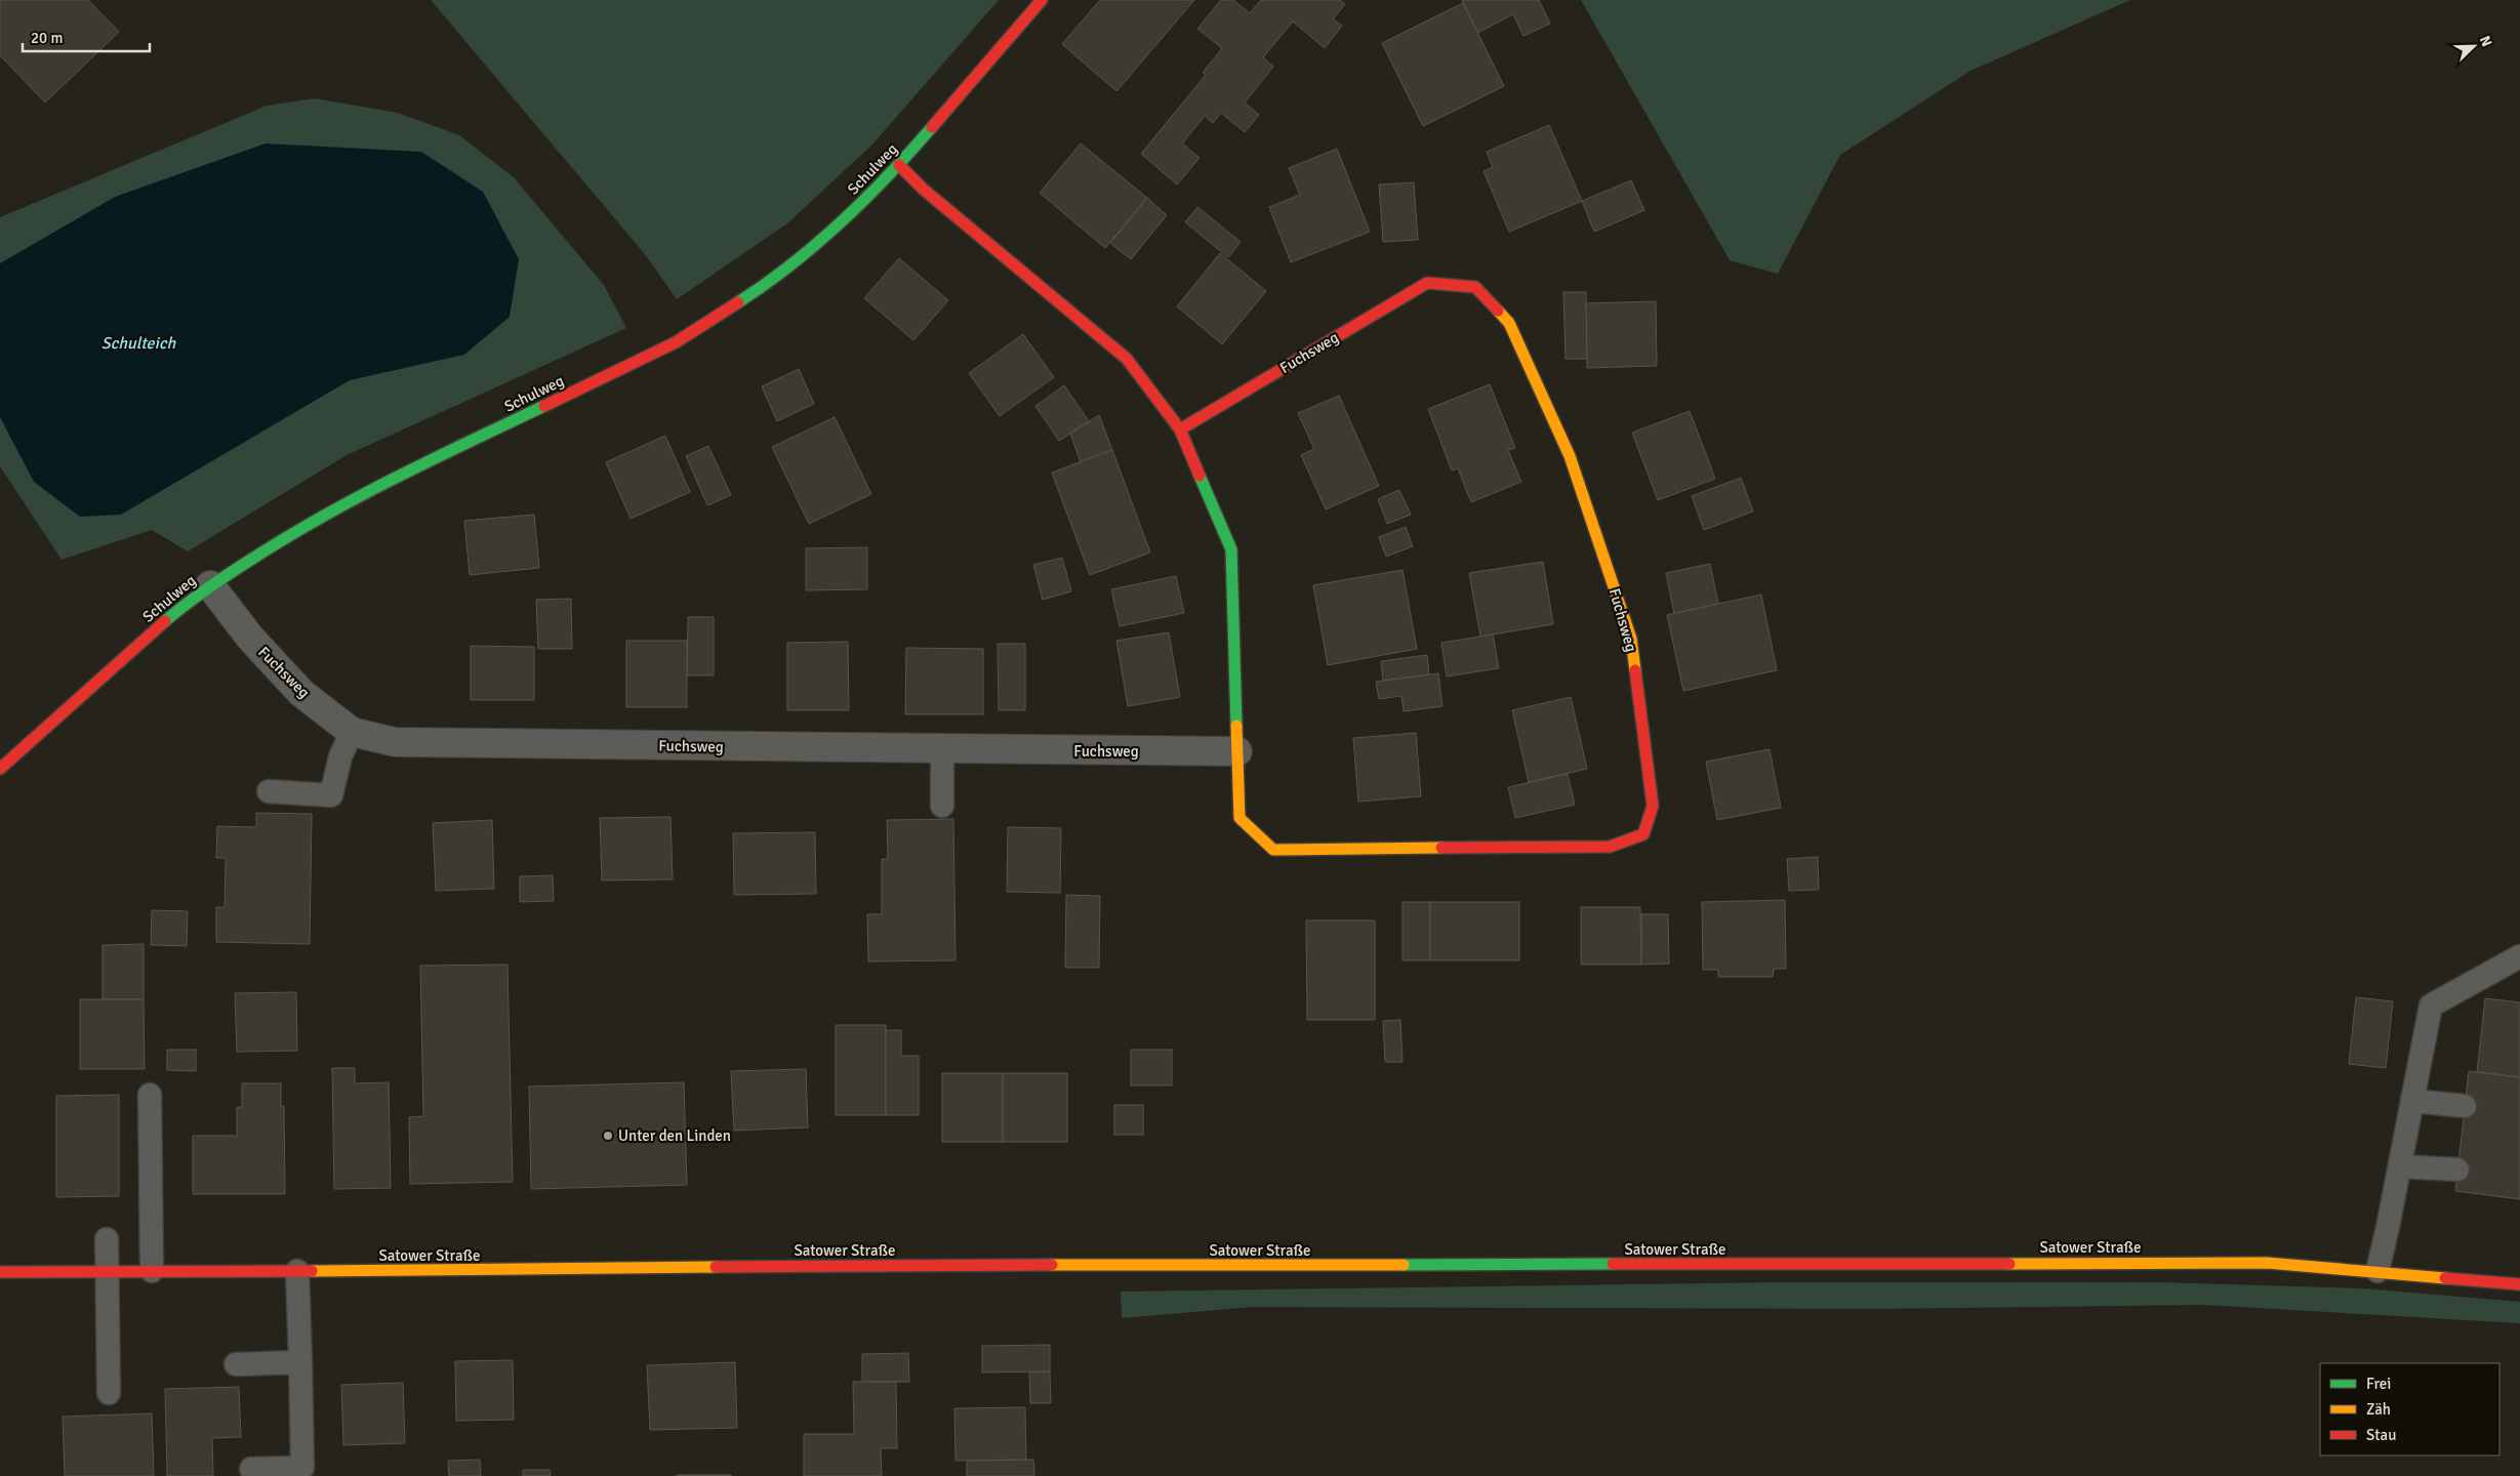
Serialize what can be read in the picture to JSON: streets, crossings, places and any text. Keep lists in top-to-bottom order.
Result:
{
  "streets": {
    "street": ["Schulweg", "Fuchsweg", "Satower Straße"]
  },
  "crossings": [
    ["Schulweg", "Fuchsweg"]
  ],
  "water": ["Schulteich"],
  "places": ["Unter den Linden"],
  "legend": ["Frei", "Zäh", "Stau"],
  "scale_bar": "20 m",
  "north": "top right"
}
